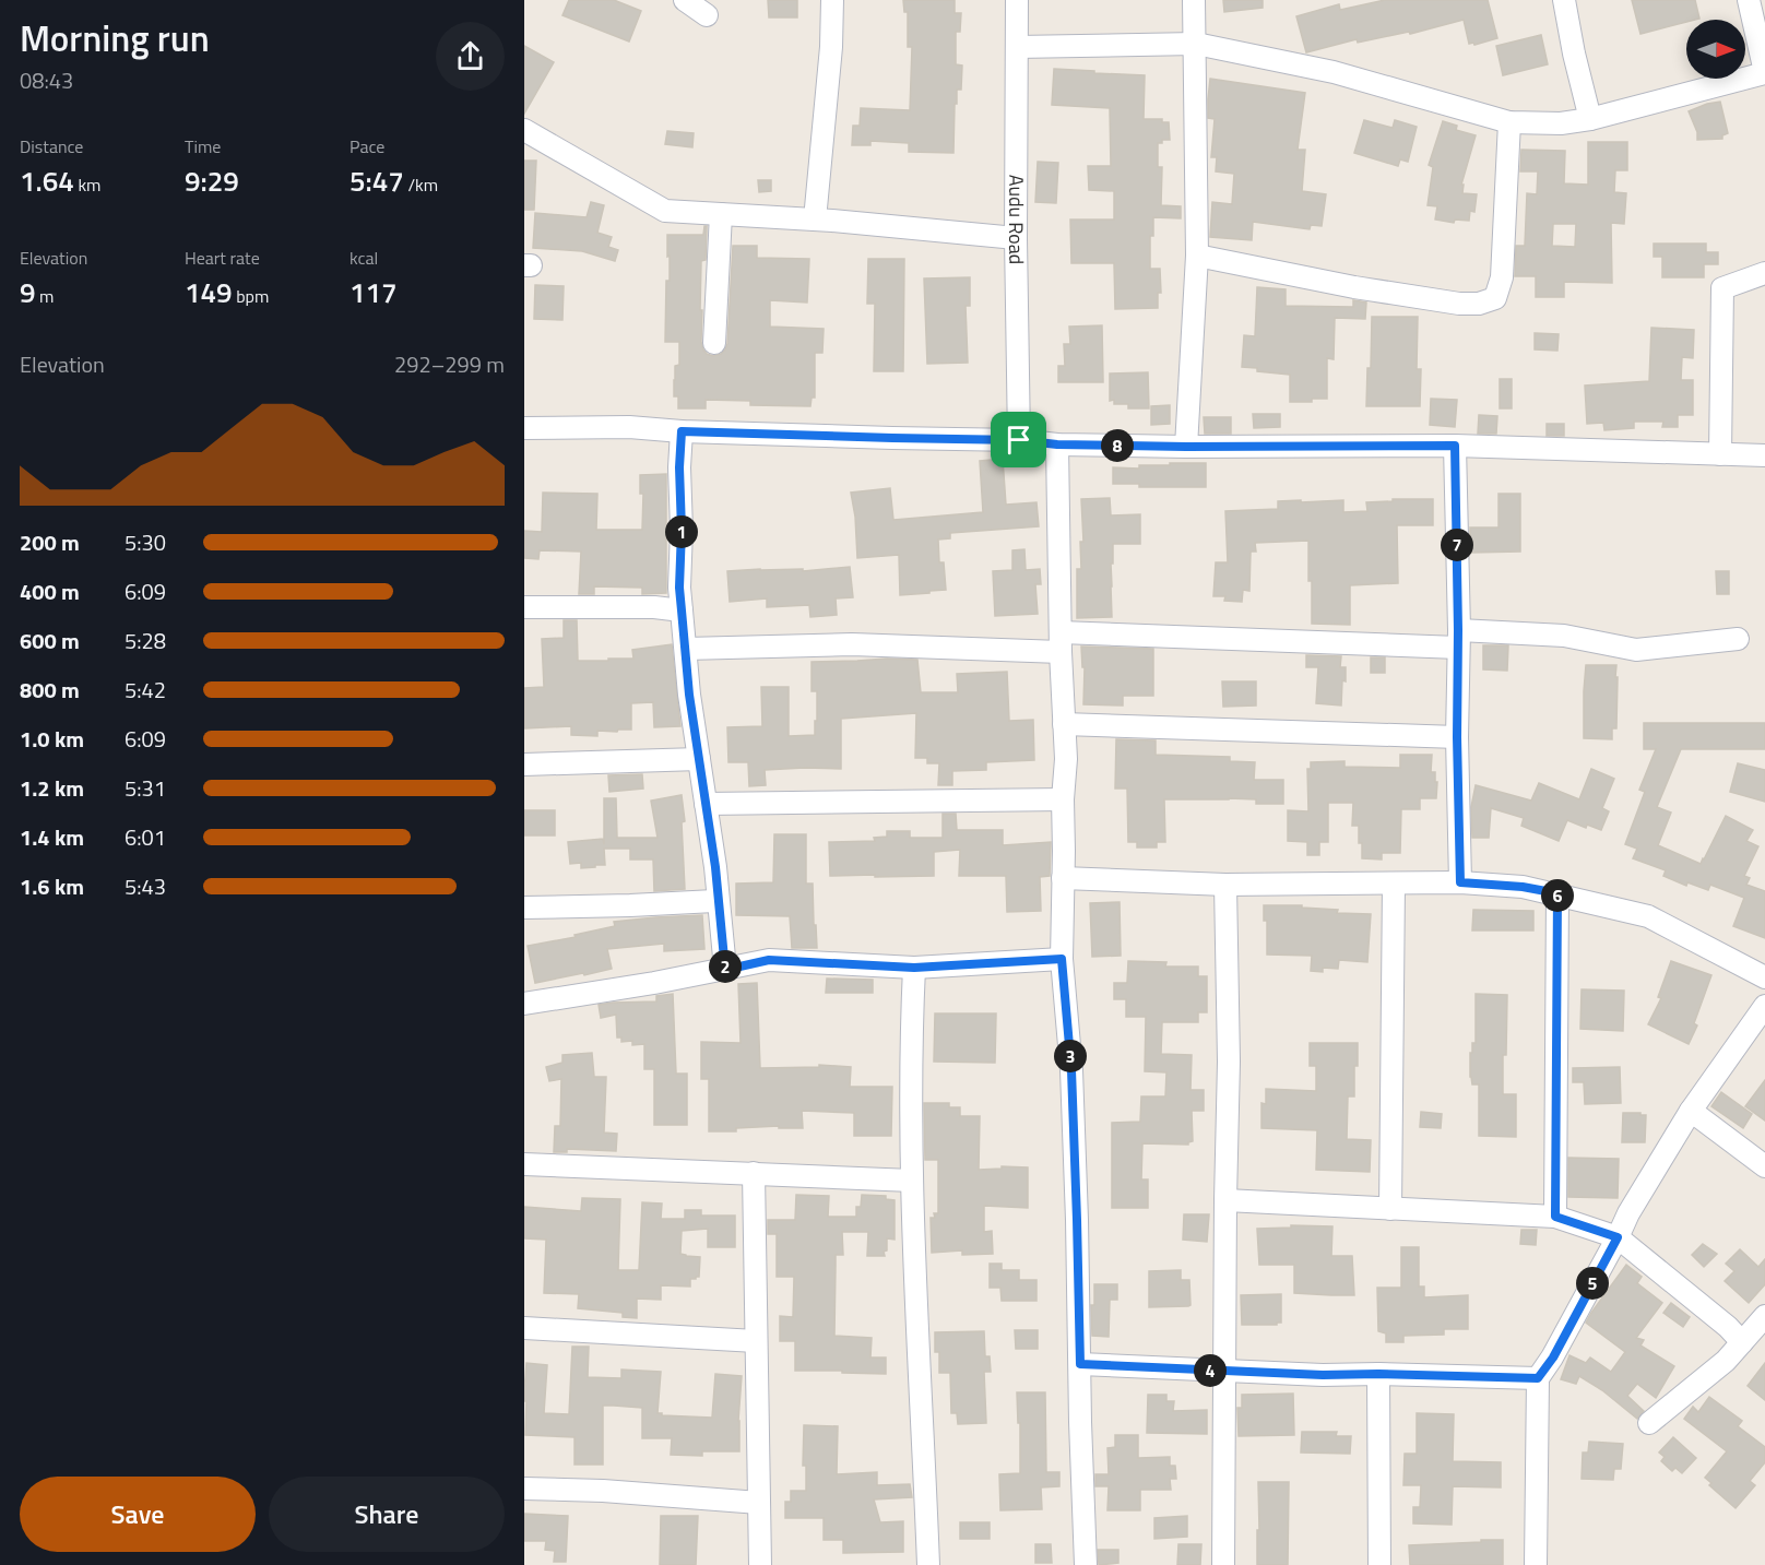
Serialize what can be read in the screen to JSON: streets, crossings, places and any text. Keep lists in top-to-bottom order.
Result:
{
  "streets": {
    "street": ["Audu Road"]
  },
  "north": "right",
  "page": {
    "heading": ["Morning run", "08:43"],
    "stats": [
      ["Distance", "1.64 km"],
      ["Time", "9:29"],
      ["Pace", "5:47 /km"],
      ["Elevation", "9 m"],
      ["Heart rate", "149 bpm"],
      ["kcal", "117"]
    ],
    "chart": ["Elevation", "292–299 m"],
    "pins": [
      "8",
      "1",
      "7",
      "6",
      "2",
      "3",
      "5",
      "4"
    ],
    "list": [
      {
        "name": "200 m",
        "note": "5:30"
      },
      {
        "name": "400 m",
        "note": "6:09"
      },
      {
        "name": "600 m",
        "note": "5:28"
      },
      {
        "name": "800 m",
        "note": "5:42"
      },
      {
        "name": "1.0 km",
        "note": "6:09"
      },
      {
        "name": "1.2 km",
        "note": "5:31"
      },
      {
        "name": "1.4 km",
        "note": "6:01"
      },
      {
        "name": "1.6 km",
        "note": "5:43"
      }
    ],
    "buttons": ["Save", "Share"]
  }
}
